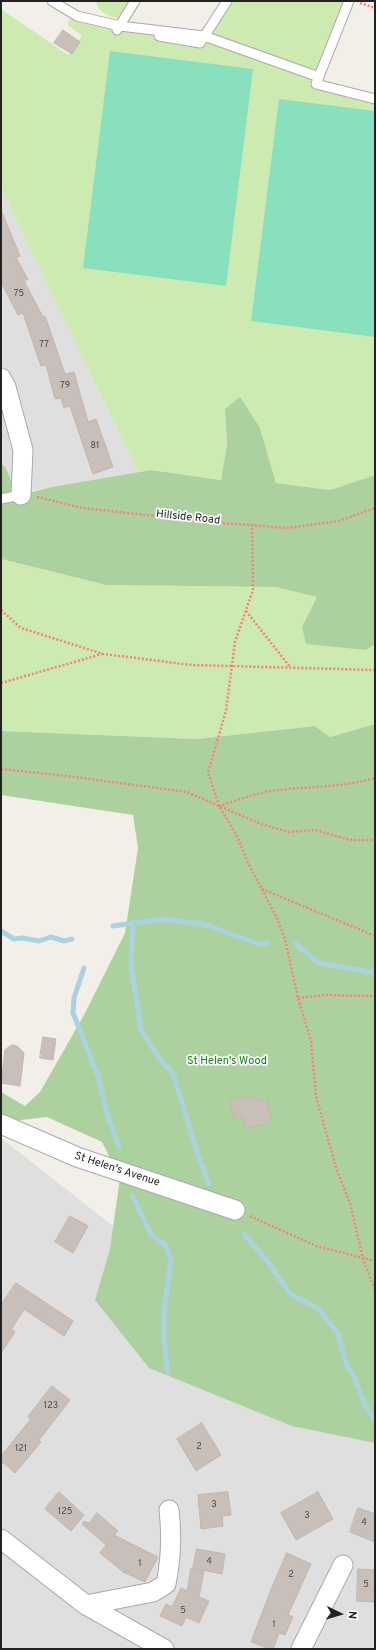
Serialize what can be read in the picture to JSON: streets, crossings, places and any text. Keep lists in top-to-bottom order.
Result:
{
  "streets": {
    "street": ["St Helen's Avenue"],
    "path": ["Hillside Road"]
  },
  "parks": ["St Helen's Wood"],
  "house_numbers": [
    "75",
    "77",
    "79",
    "81",
    "123",
    "2",
    "121",
    "3",
    "125",
    "3",
    "4",
    "4",
    "1",
    "2",
    "5",
    "5",
    "1"
  ],
  "north": "right"
}
